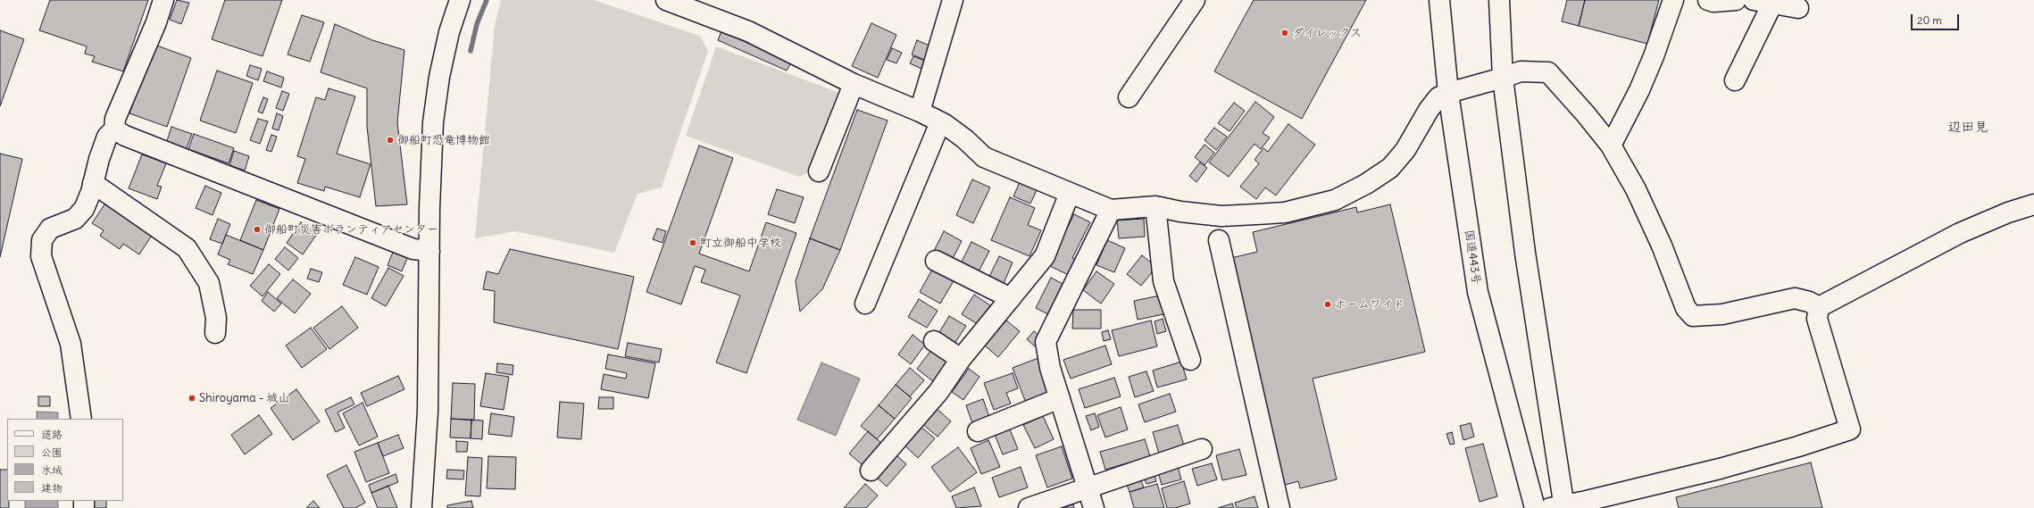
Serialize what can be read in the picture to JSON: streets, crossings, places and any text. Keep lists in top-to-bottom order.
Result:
{
  "streets": {
    "main road": ["国道443号"]
  },
  "districts": ["辺田見"],
  "places": [
    "ダイレックス",
    "御船町恐竜博物館",
    "御船町災害ボランティアセンター",
    "町立御船中学校",
    "ホームワイド",
    "Shiroyama - 城山"
  ],
  "legend": [
    "道路",
    "公園",
    "水域",
    "建物"
  ],
  "scale_bar": "20 m"
}
